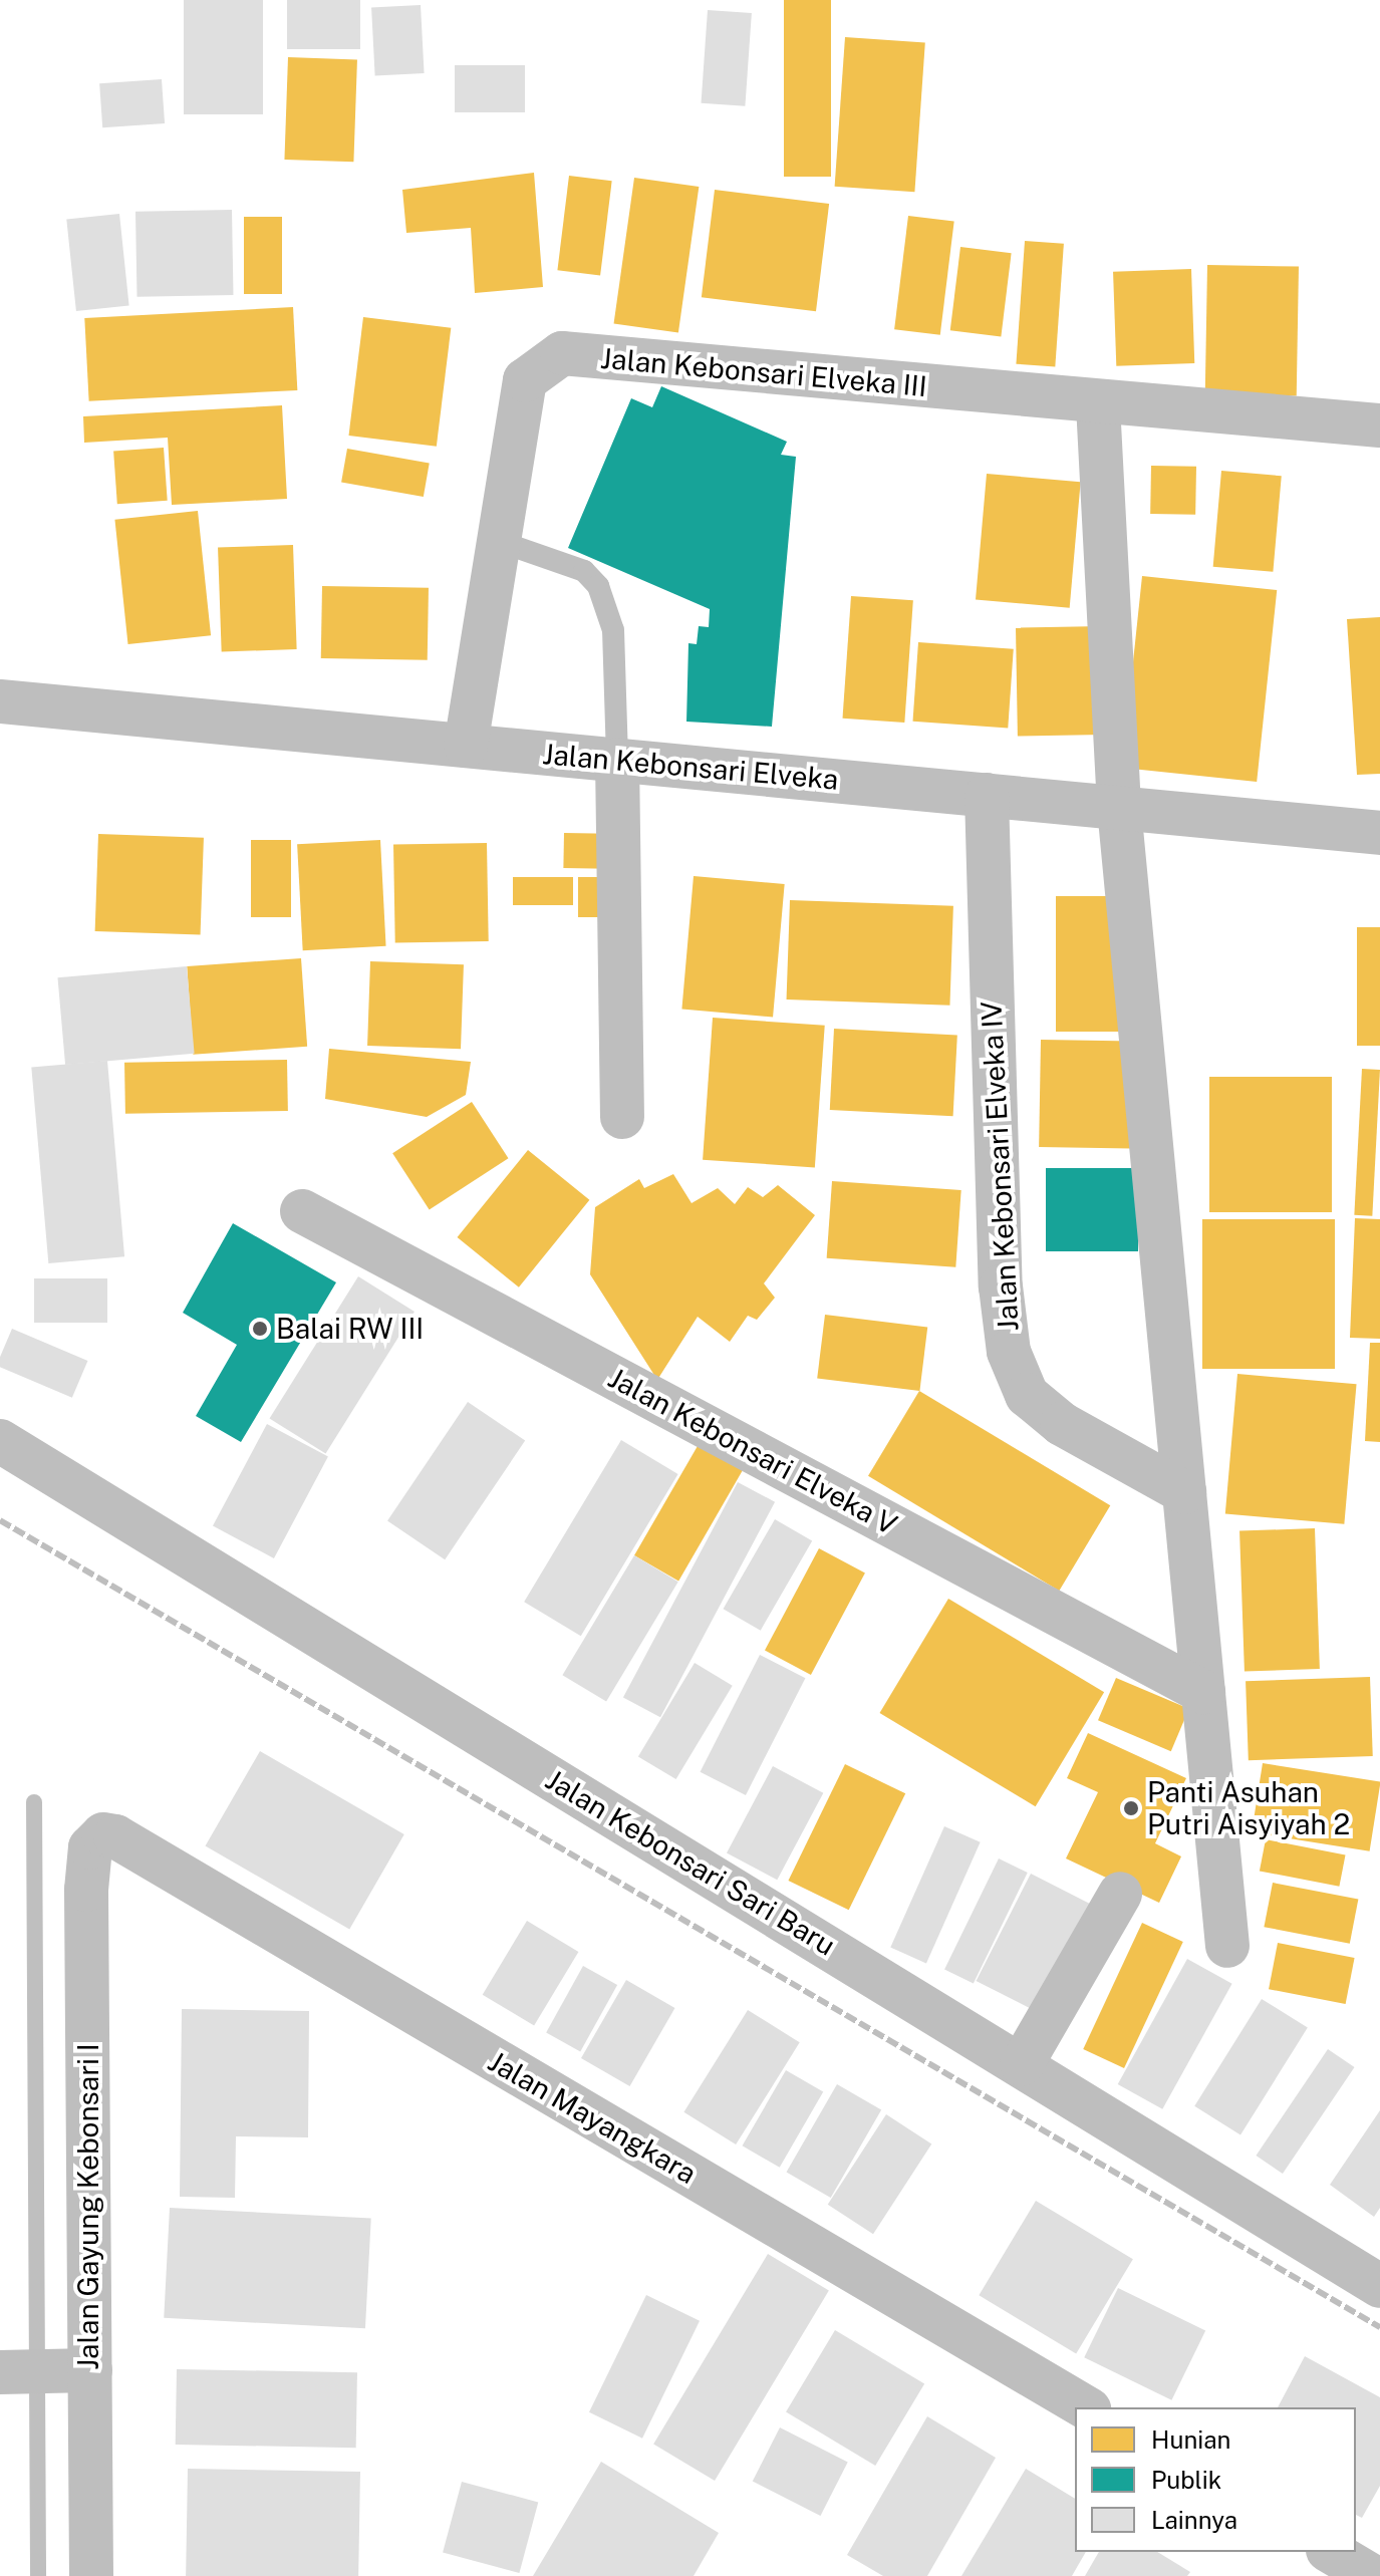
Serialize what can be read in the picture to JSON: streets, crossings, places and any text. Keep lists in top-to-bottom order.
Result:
{
  "streets": {
    "street": [
      "Jalan Kebonsari Elveka III",
      "Jalan Kebonsari Elveka",
      "Jalan Kebonsari Elveka IV",
      "Jalan Kebonsari Elveka V",
      "Jalan Kebonsari Sari Baru",
      "Jalan Mayangkara",
      "Jalan Gayung Kebonsari I"
    ]
  },
  "crossings": [
    ["Jalan Kebonsari Elveka III", "Jalan Kebonsari Elveka"],
    ["Jalan Kebonsari Elveka", "Jalan Kebonsari Elveka IV"],
    ["Jalan Mayangkara", "Jalan Gayung Kebonsari I"]
  ],
  "places": ["Balai RW III", "Panti Asuhan Putri Aisyiyah 2"],
  "legend": ["Hunian", "Publik", "Lainnya"]
}
